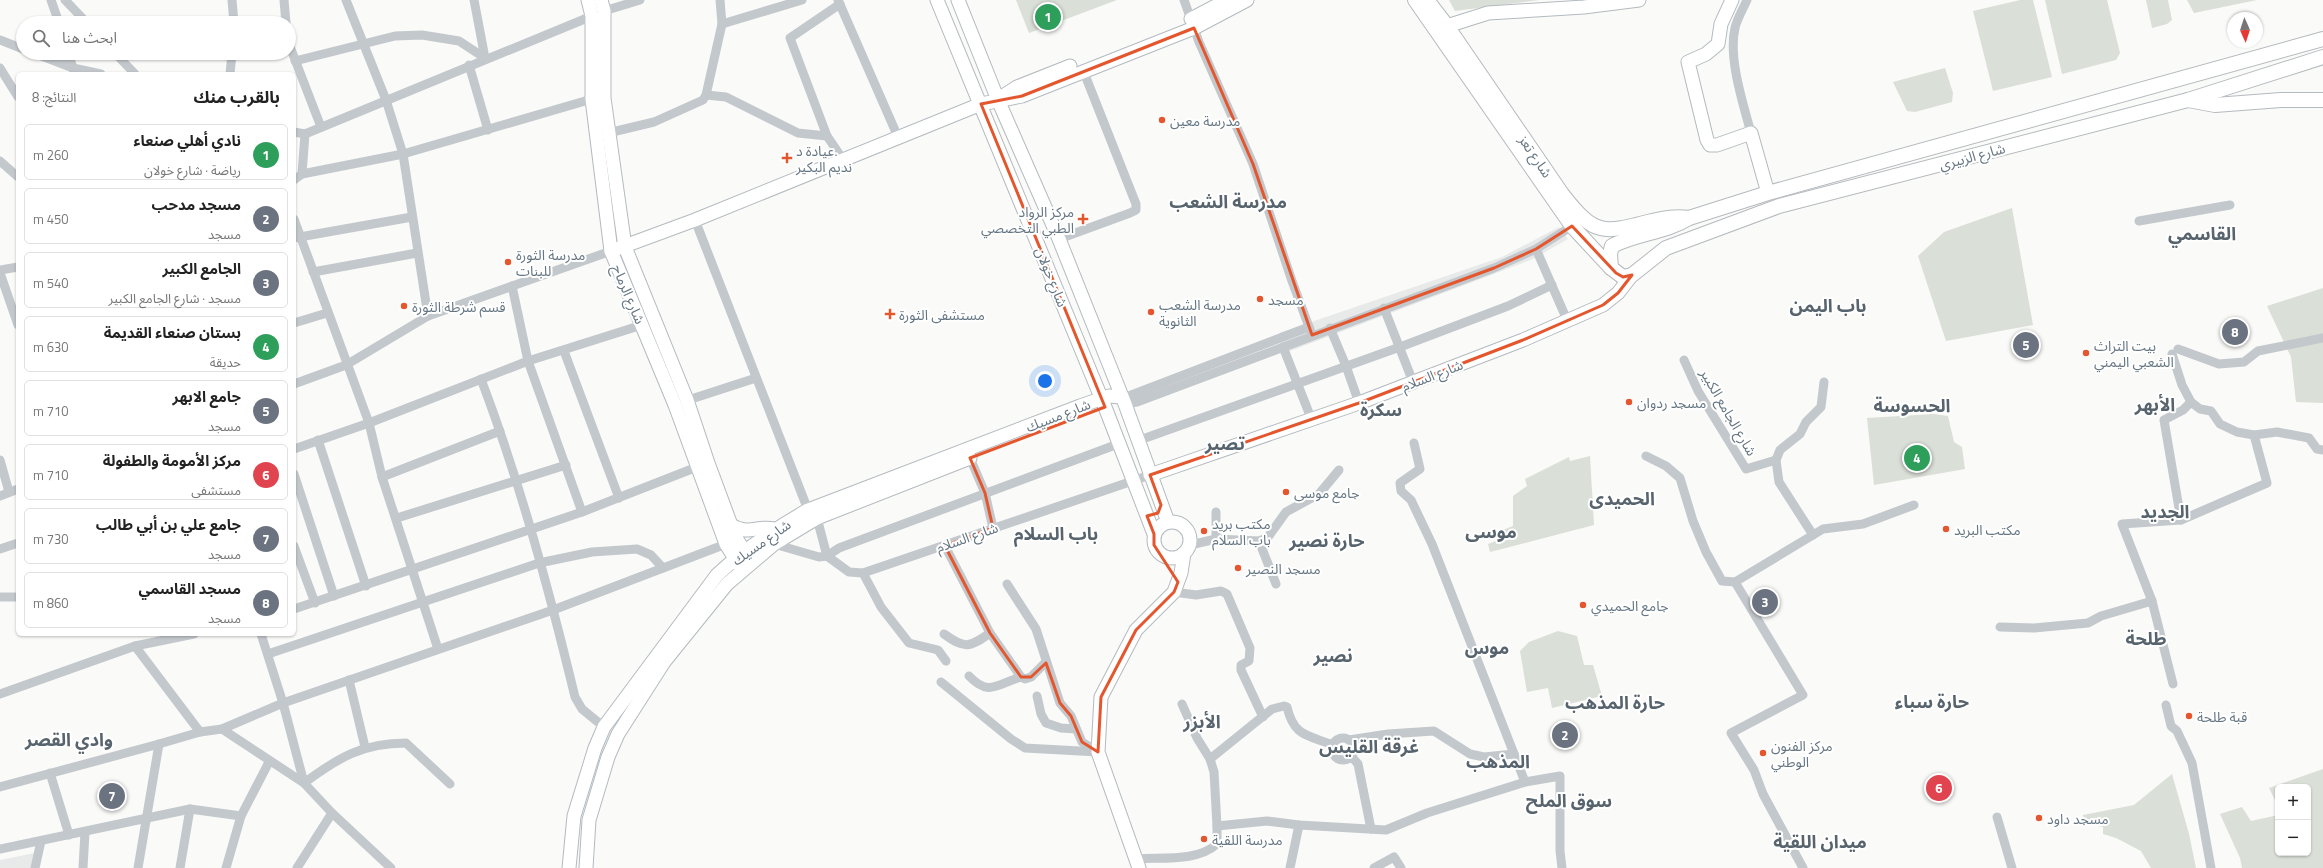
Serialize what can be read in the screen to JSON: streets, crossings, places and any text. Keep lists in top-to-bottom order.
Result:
{
  "streets": {
    "main road": ["شارع تعز", "شارع الزبيري"],
    "street": [
      "شارع خولان",
      "شارع الرماح",
      "شارع السلام",
      "شارع الجامع الكبير",
      "شارع مسيك"
    ]
  },
  "crossings": [
    ["شارع تعز", "شارع الزبيري"],
    ["شارع الزبيري", "شارع السلام"],
    ["شارع خولان", "شارع السلام"],
    ["شارع خولان", "شارع مسيك"],
    ["شارع الرماح", "شارع مسيك"]
  ],
  "districts": [
    "مدرسة الشعب",
    "القاسمي",
    "باب اليمن",
    "الأبهر",
    "الحسوسة",
    "سكرة",
    "تصير",
    "الحميدى",
    "الجديد",
    "موسى",
    "باب السلام",
    "حارة نصير",
    "طلحة",
    "موس",
    "نصير",
    "حارة سباء",
    "حارة المذهب",
    "الأبزر",
    "وادي القصر",
    "غرقة القليس",
    "المذهب",
    "سوق الملح",
    "ميدان اللقية"
  ],
  "places": {
    "other": [
      "مدرسة معين",
      "مدرسة الثورة للبنات",
      "مسجد",
      "قسم شرطة الثورة",
      "مدرسة الشعب الثانوية",
      "بيت التراث الشعبي اليمني",
      "مسجد ردوان",
      "جامع موسى",
      "مكتب البريد",
      "مكتب بريد باب السلام",
      "مسجد النصير",
      "جامع الحميدي",
      "قبة طلحة",
      "مركز الفنون الوطني",
      "مسجد داود",
      "مدرسة اللقية"
    ],
    "health": ["عيادة د. نديم البكير", "مركز الرواد الطبي التخصصي", "مستشفى الثورة"]
  },
  "north": "bottom",
  "page": {
    "pins": [
      "1",
      "8",
      "5",
      "4",
      "3",
      "2",
      "6",
      "7"
    ],
    "search": "ابحث هنا",
    "heading": ["بالقرب منك", "النتائج: 8"],
    "list": [
      {
        "mark": "1",
        "name": "نادي أهلي صنعاء",
        "note": "رياضة · شارع خولان",
        "value": "260 m"
      },
      {
        "mark": "2",
        "name": "مسجد مدحب",
        "note": "مسجد",
        "value": "450 m"
      },
      {
        "mark": "3",
        "name": "الجامع الكبير",
        "note": "مسجد · شارع الجامع الكبير",
        "value": "540 m"
      },
      {
        "mark": "4",
        "name": "بستان صنعاء القديمة",
        "note": "حديقة",
        "value": "630 m"
      },
      {
        "mark": "5",
        "name": "جامع الابهر",
        "note": "مسجد",
        "value": "710 m"
      },
      {
        "mark": "6",
        "name": "مركز الأمومة والطفولة",
        "note": "مستشفى",
        "value": "710 m"
      },
      {
        "mark": "7",
        "name": "جامع علي بن أبي طالب",
        "note": "مسجد",
        "value": "730 m"
      },
      {
        "mark": "8",
        "name": "مسجد القاسمي",
        "note": "مسجد",
        "value": "860 m"
      }
    ],
    "map_buttons": ["+", "−"]
  }
}
